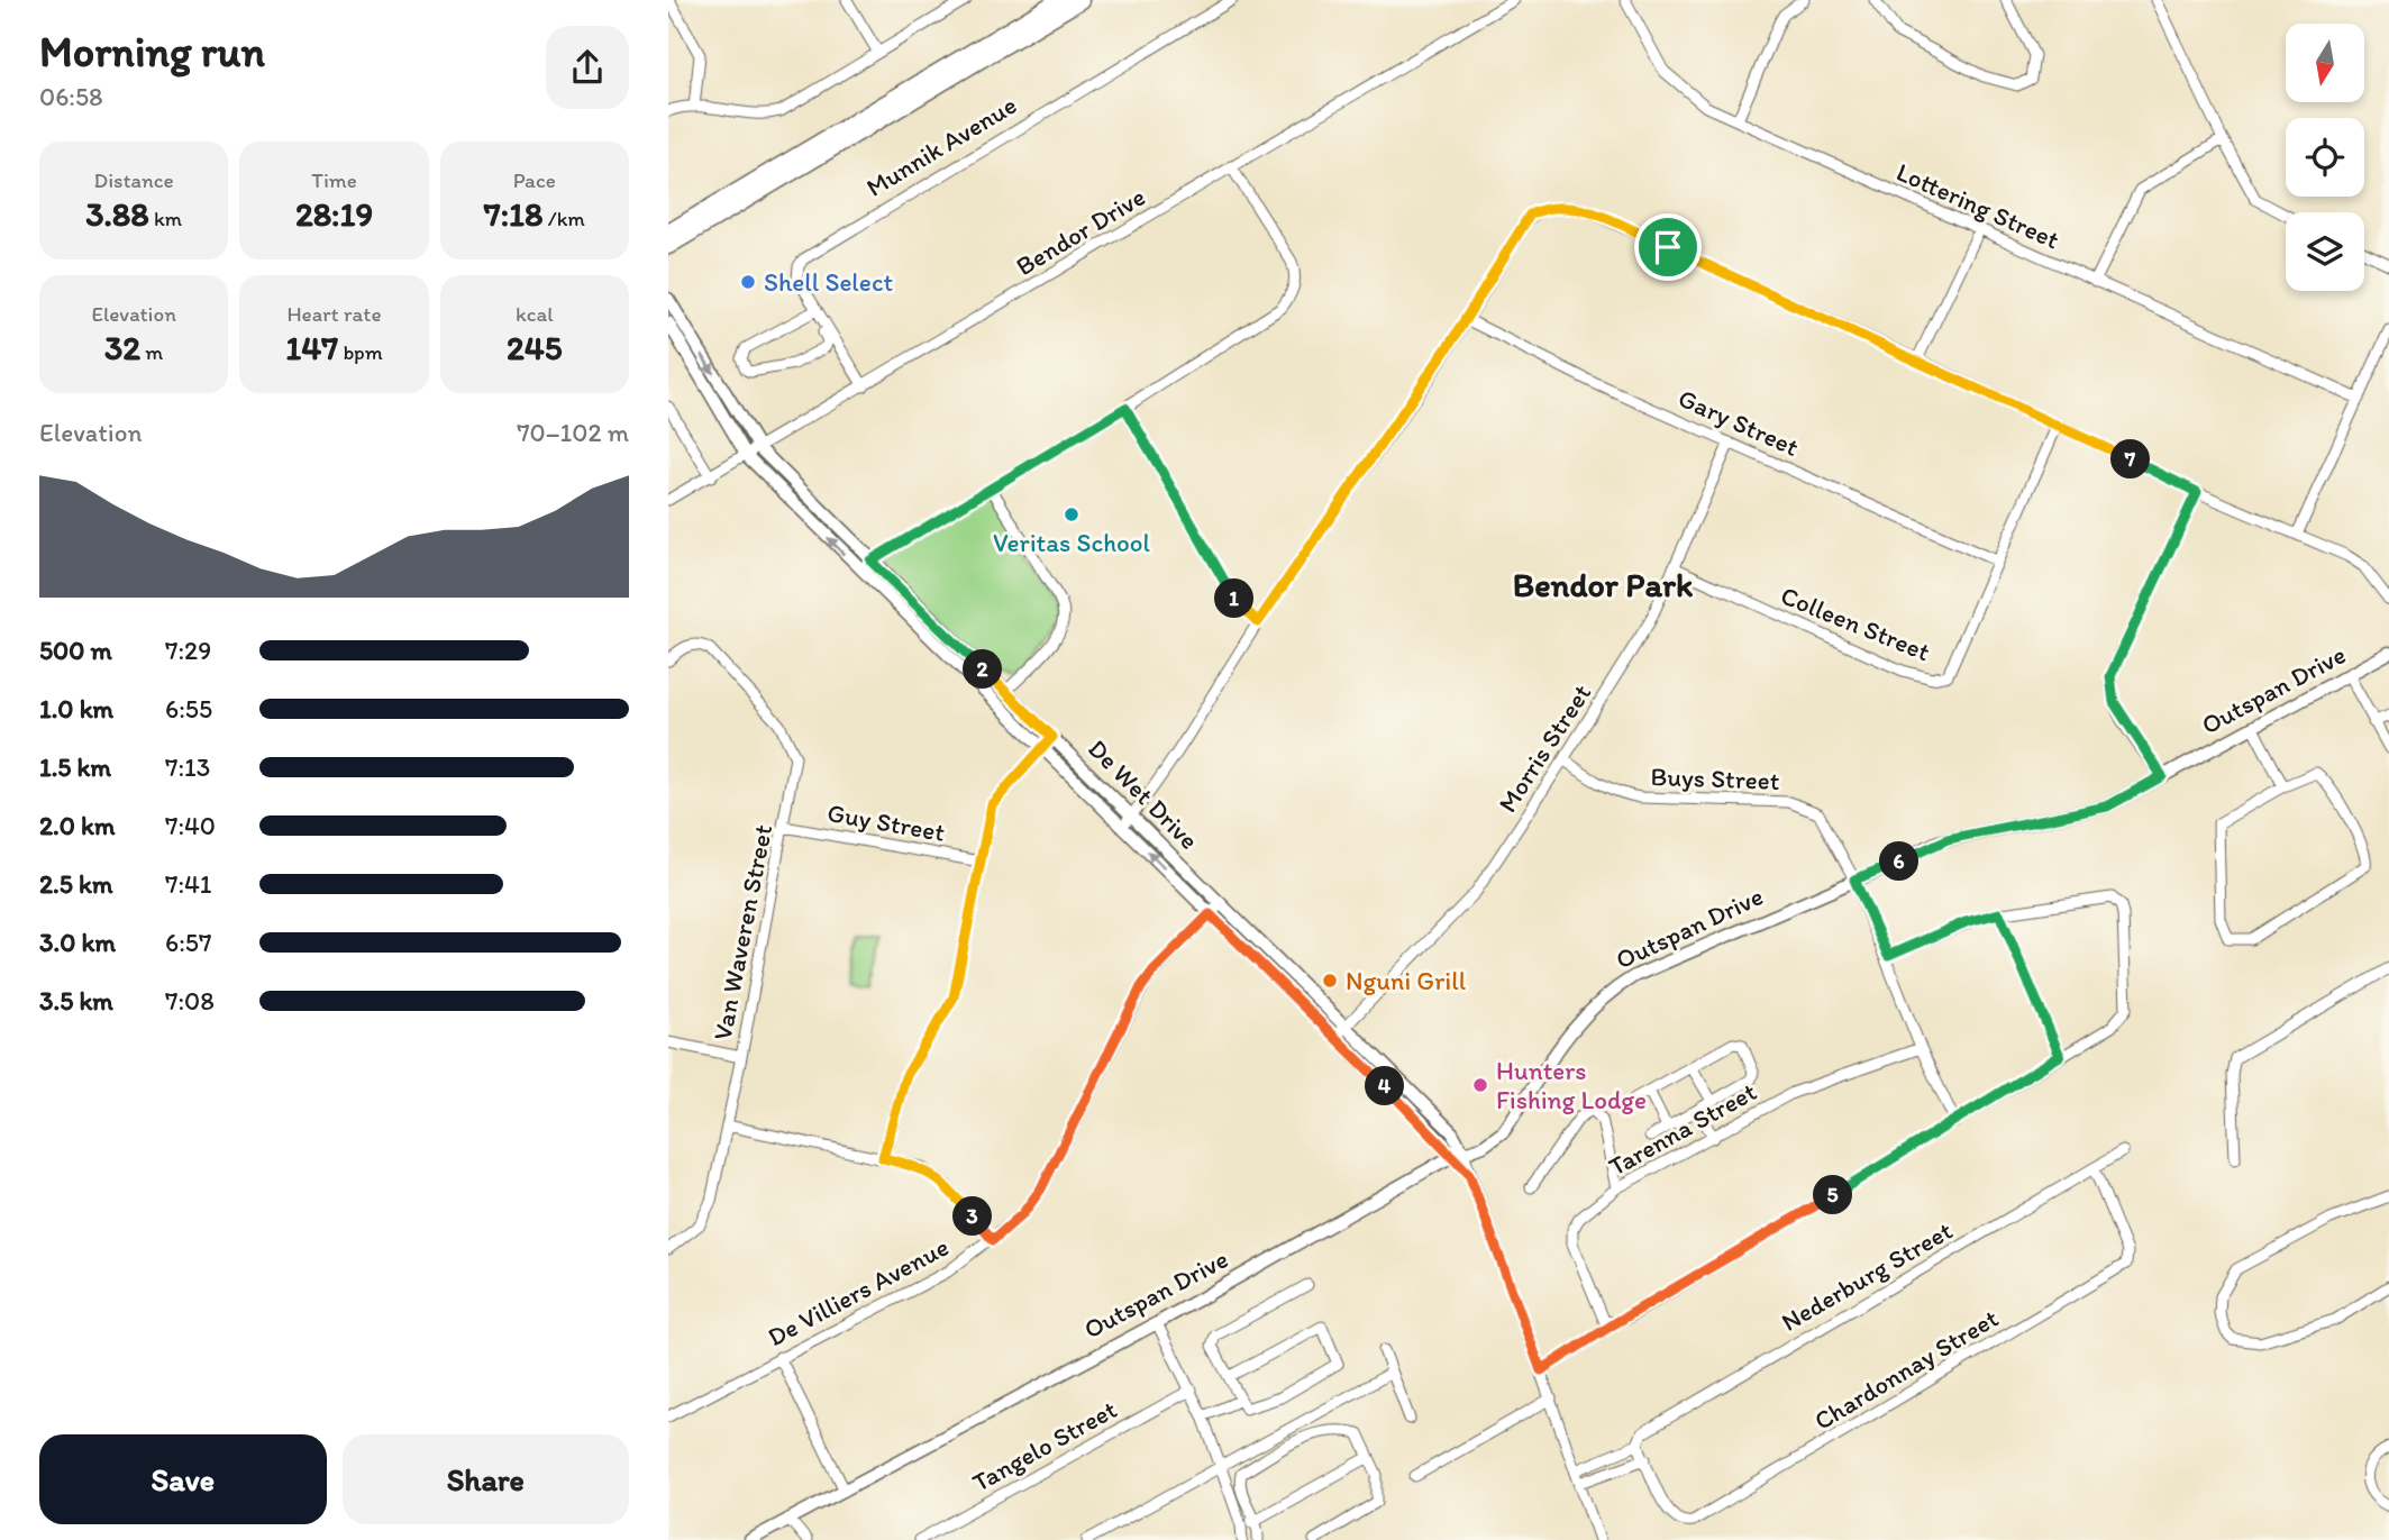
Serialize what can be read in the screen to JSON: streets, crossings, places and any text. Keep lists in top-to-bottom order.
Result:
{
  "streets": {
    "main road": ["Munnik Avenue"],
    "street": [
      "Lottering Street",
      "Bendor Drive",
      "Gary Street",
      "Colleen Street",
      "Outspan Drive",
      "Morris Street",
      "Buys Street",
      "De Wet Drive",
      "Guy Street",
      "Van Waveren Street",
      "Tarenna Street",
      "Nederburg Street",
      "De Villiers Avenue",
      "Chardonnay Street",
      "Tangelo Street"
    ]
  },
  "crossings": [
    ["Munnik Avenue", "Bendor Drive"],
    ["Bendor Drive", "De Wet Drive"],
    ["Gary Street", "Colleen Street"],
    ["Gary Street", "Morris Street"],
    ["Colleen Street", "Morris Street"],
    ["Outspan Drive", "Buys Street"],
    ["Outspan Drive", "De Wet Drive"],
    ["Morris Street", "Buys Street"],
    ["Morris Street", "De Wet Drive"],
    ["Buys Street", "Tarenna Street"],
    ["De Wet Drive", "Nederburg Street"],
    ["De Wet Drive", "De Villiers Avenue"],
    ["Guy Street", "Van Waveren Street"],
    ["Nederburg Street", "Chardonnay Street"]
  ],
  "districts": ["Bendor Park"],
  "places": [
    "Shell Select",
    "Veritas School",
    "Nguni Grill",
    "Hunters Fishing Lodge"
  ],
  "north": "bottom",
  "page": {
    "heading": ["Morning run", "06:58"],
    "stats": [
      ["Distance", "3.88 km"],
      ["Time", "28:19"],
      ["Pace", "7:18 /km"],
      ["Elevation", "32 m"],
      ["Heart rate", "147 bpm"],
      ["kcal", "245"]
    ],
    "chart": ["Elevation", "70–102 m"],
    "pins": [
      "7",
      "1",
      "2",
      "6",
      "4",
      "5",
      "3"
    ],
    "list": [
      {
        "name": "500 m",
        "note": "7:29"
      },
      {
        "name": "1.0 km",
        "note": "6:55"
      },
      {
        "name": "1.5 km",
        "note": "7:13"
      },
      {
        "name": "2.0 km",
        "note": "7:40"
      },
      {
        "name": "2.5 km",
        "note": "7:41"
      },
      {
        "name": "3.0 km",
        "note": "6:57"
      },
      {
        "name": "3.5 km",
        "note": "7:08"
      }
    ],
    "buttons": ["Save", "Share"]
  }
}
